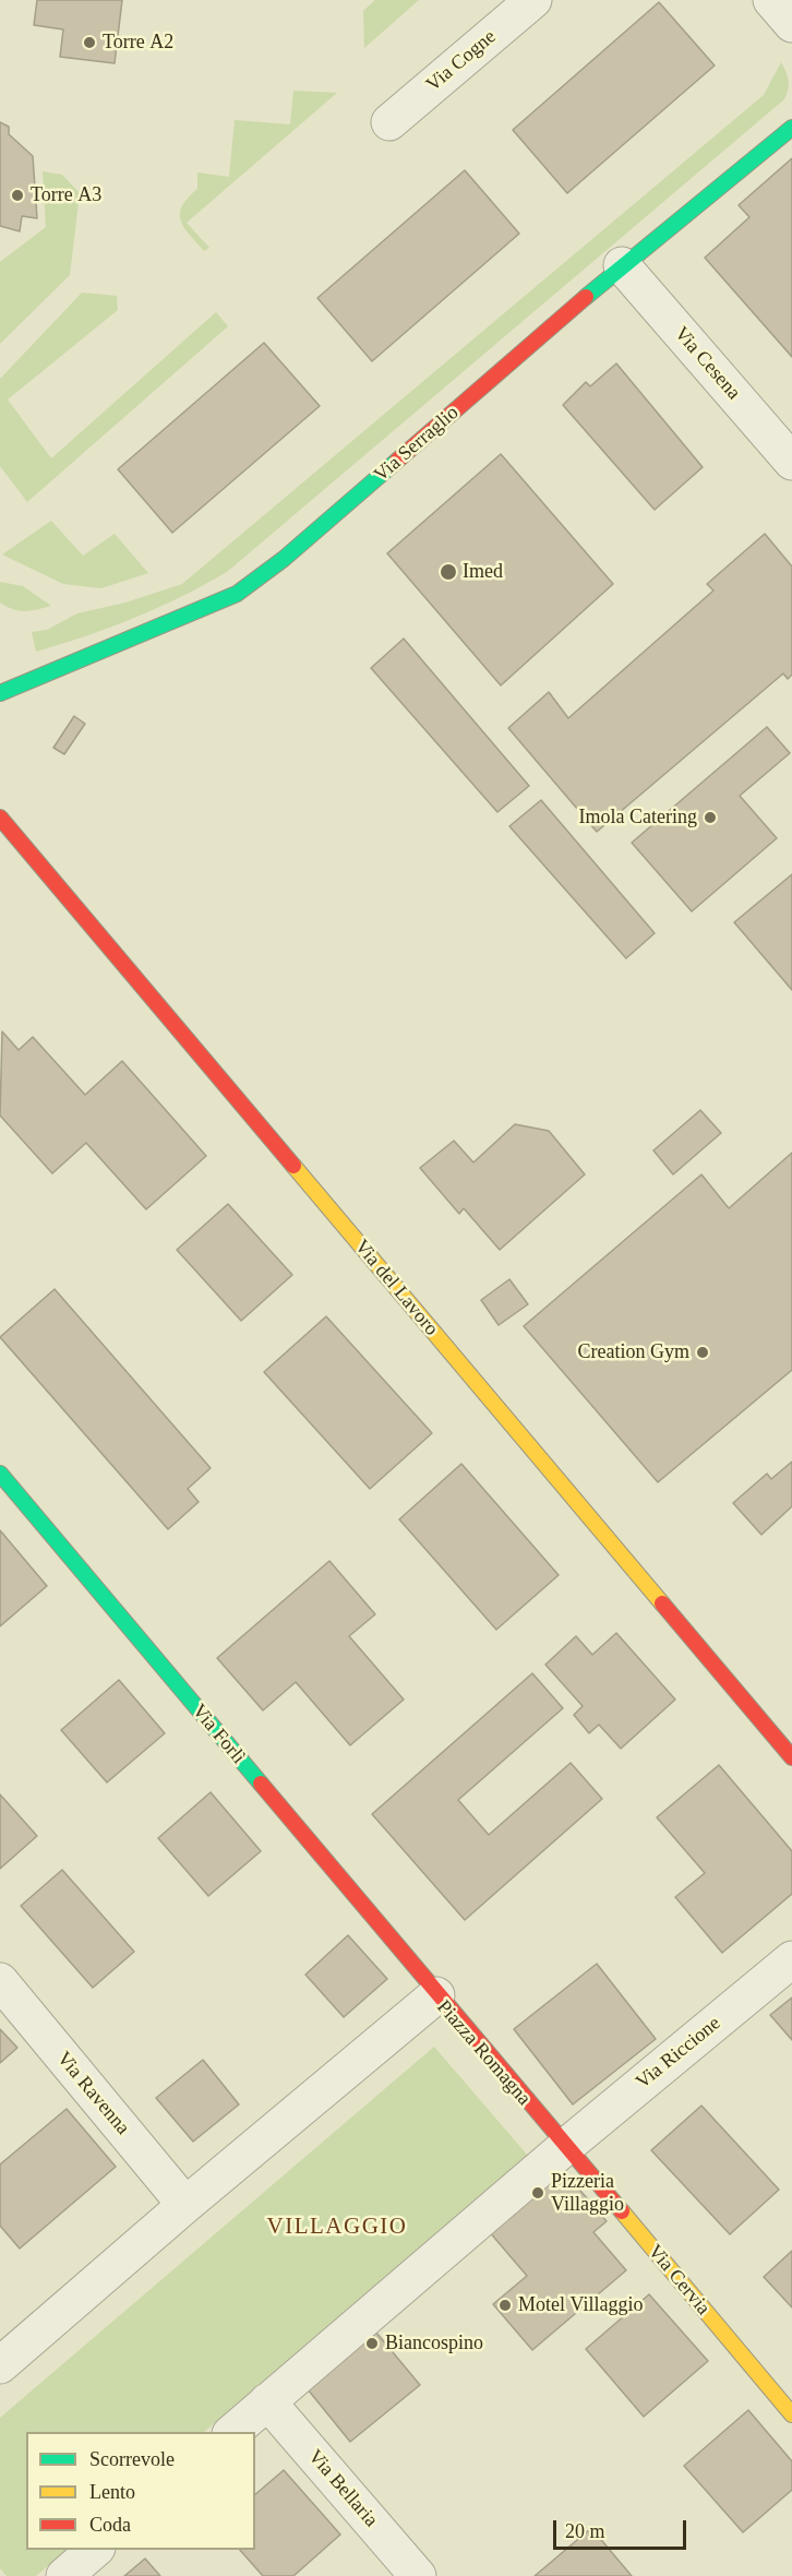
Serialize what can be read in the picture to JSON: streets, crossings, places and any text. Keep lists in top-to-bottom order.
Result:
{
  "streets": {
    "street": [
      "Via Cogne",
      "Via Cesena",
      "Via Serraglio",
      "Via del Lavoro",
      "Via Forlì",
      "Piazza Romagna",
      "Via Riccione",
      "Via Ravenna",
      "Via Cervia",
      "Via Bellaria"
    ]
  },
  "crossings": [
    ["Via Cesena", "Via Serraglio"],
    ["Via Forlì", "Piazza Romagna"],
    ["Piazza Romagna", "Via Riccione"],
    ["Piazza Romagna", "Via Ravenna"],
    ["Piazza Romagna", "Via Cervia"],
    ["Via Riccione", "Via Cervia"]
  ],
  "districts": ["VILLAGGIO"],
  "places": [
    "Torre A2",
    "Torre A3",
    "Imed",
    "Imola Catering",
    "Creation Gym",
    "Pizzeria Villaggio",
    "Motel Villaggio",
    "Biancospino"
  ],
  "legend": ["Scorrevole", "Lento", "Coda"],
  "scale_bar": "20 m"
}
